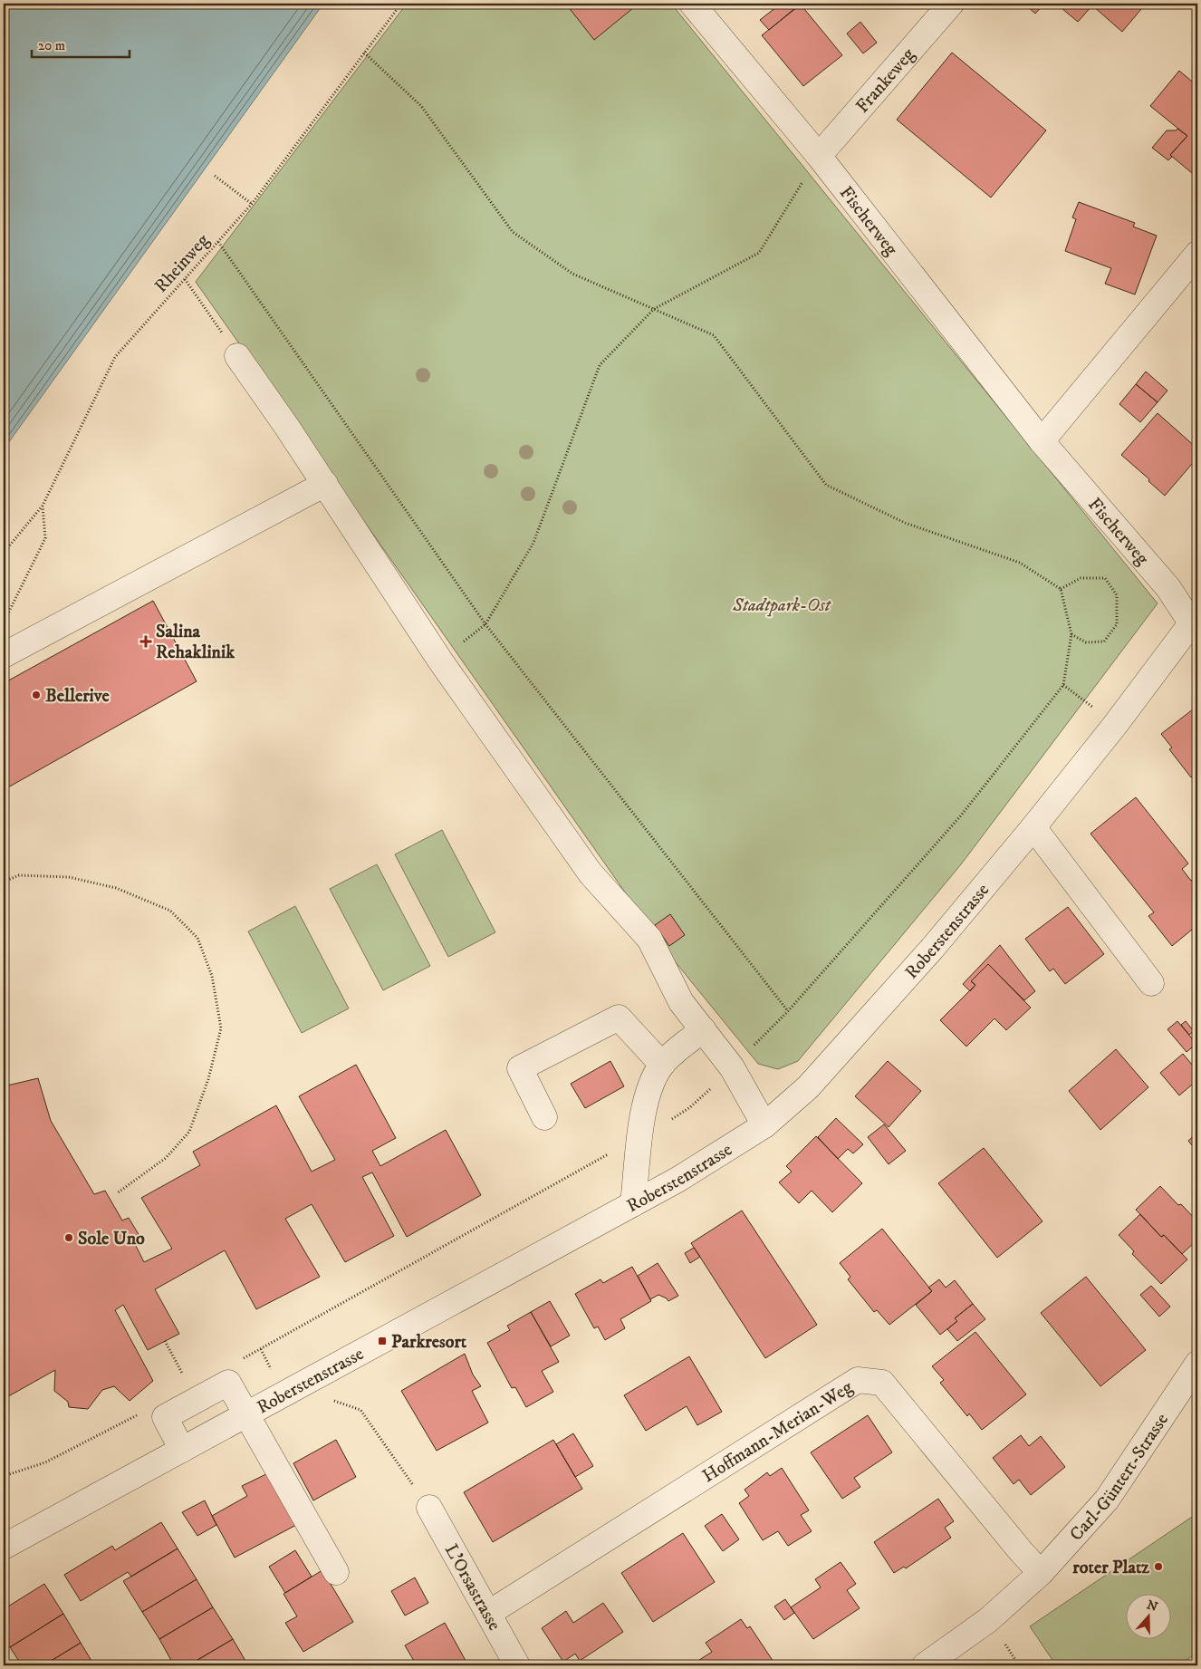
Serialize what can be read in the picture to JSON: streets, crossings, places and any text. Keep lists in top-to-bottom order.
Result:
{
  "streets": {
    "street": [
      "Frankeweg",
      "Fischerweg",
      "Roberstenstrasse",
      "Hoffmann-Merian-Weg",
      "Carl-Güntert-Strasse",
      "L'Orsastrasse"
    ],
    "path": ["Rheinweg"]
  },
  "crossings": [
    ["Frankeweg", "Fischerweg"],
    ["Fischerweg", "Roberstenstrasse"],
    ["Hoffmann-Merian-Weg", "Carl-Güntert-Strasse"],
    ["Hoffmann-Merian-Weg", "L'Orsastrasse"]
  ],
  "parks": ["Stadtpark-Ost"],
  "places": {
    "health": ["Salina Rehaklinik"],
    "other": ["Bellerive", "Sole Uno", "roter Platz"],
    "transit": ["Parkresort"]
  },
  "scale_bar": "20 m",
  "north": "top"
}
